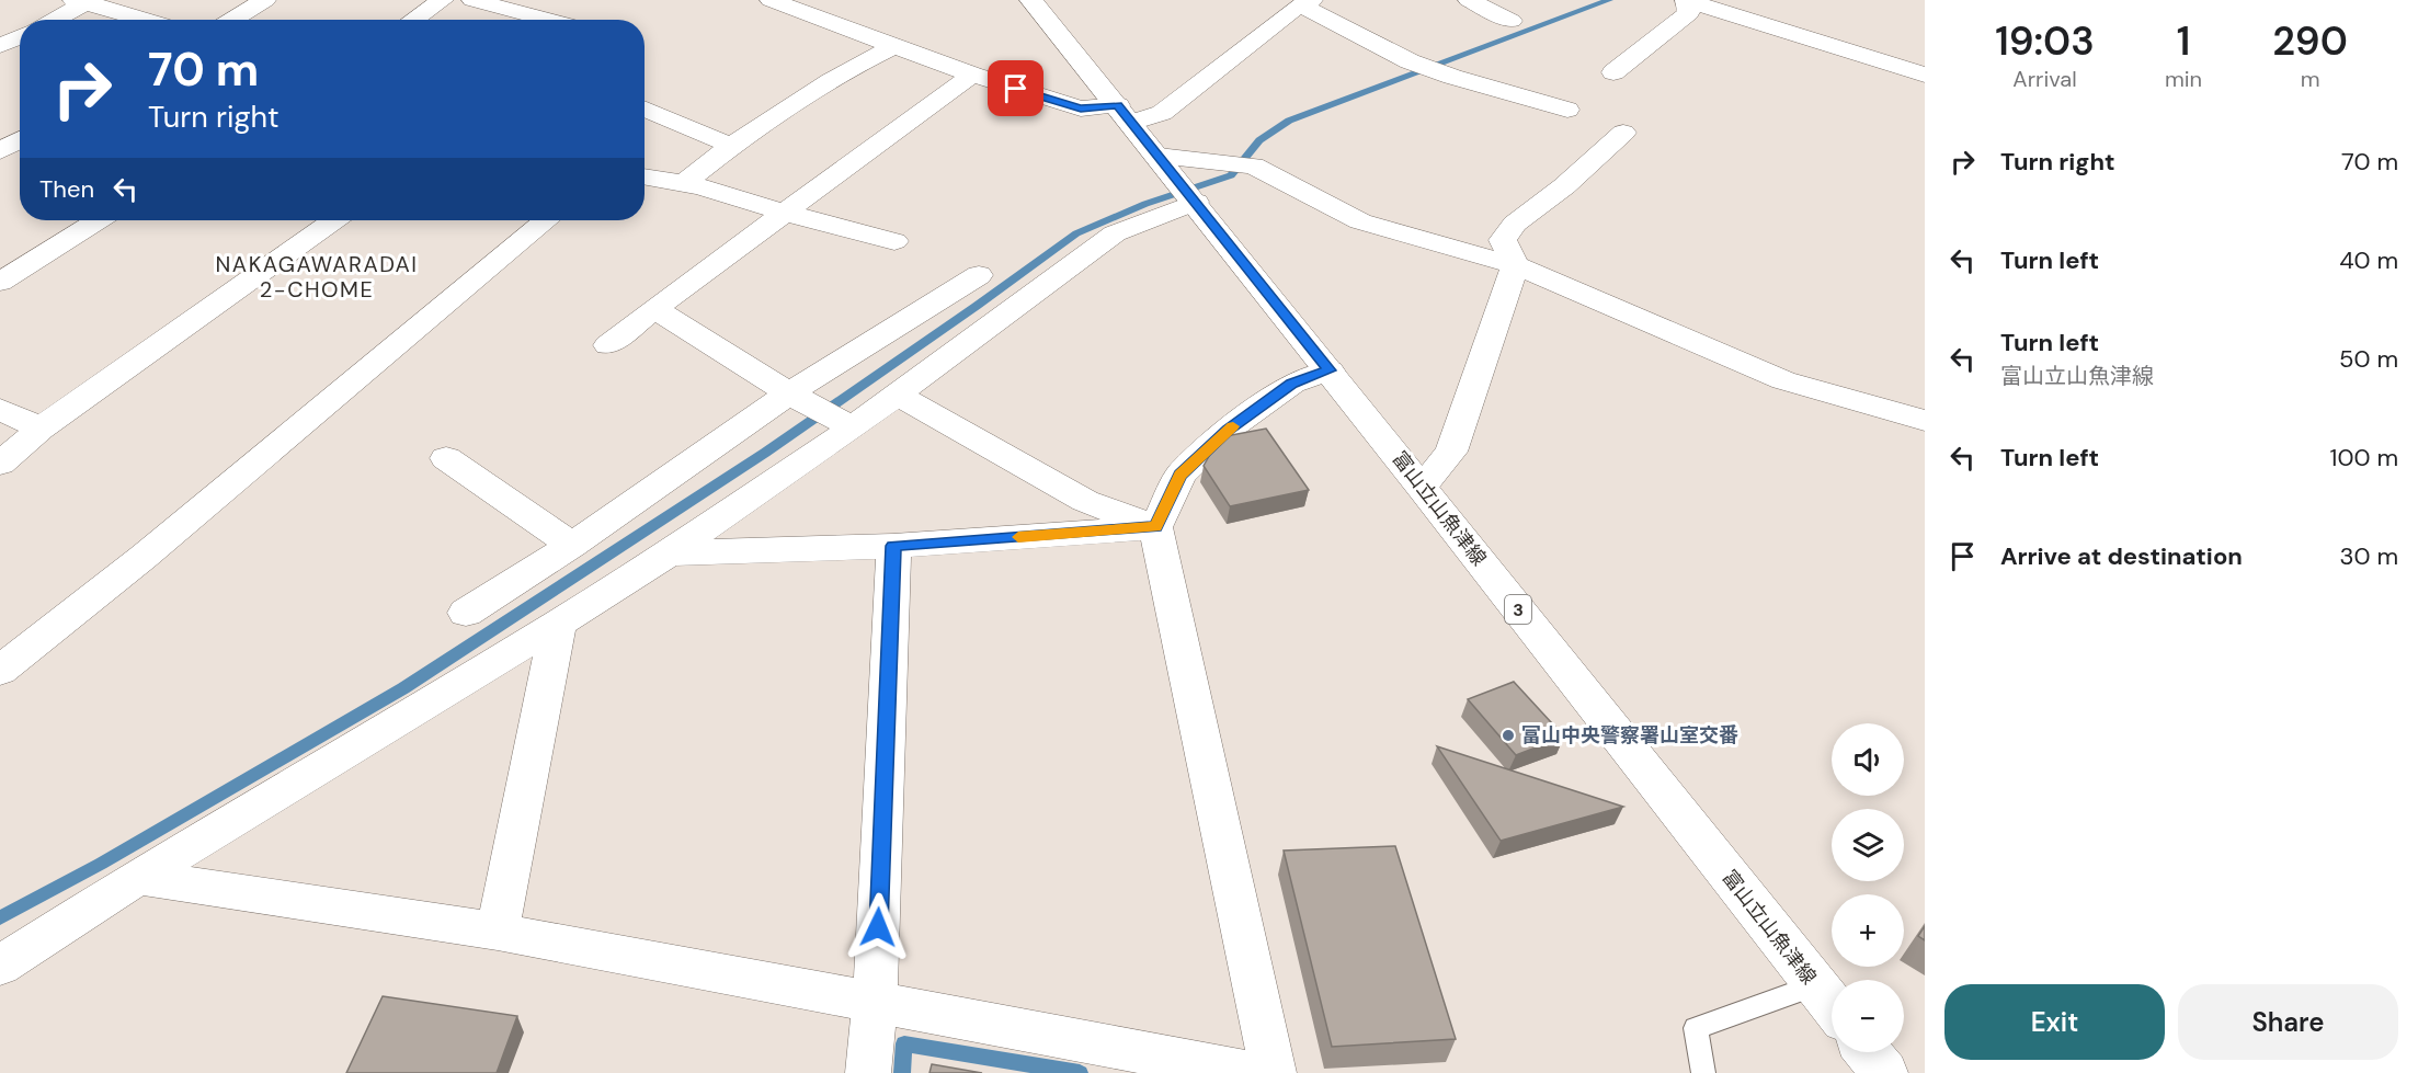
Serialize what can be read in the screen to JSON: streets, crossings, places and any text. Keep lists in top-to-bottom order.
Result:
{
  "streets": {
    "main road": ["富山立山魚津線", "3"]
  },
  "districts": ["NAKAGAWARADAI 2-CHOME"],
  "places": ["富山中央警察署山室交番"],
  "page": {
    "eta": [
      "19:03",
      "Arrival",
      "1",
      "min",
      "290",
      "m"
    ],
    "turn": ["70 m", "Turn right"],
    "list": [
      {
        "name": "Turn right",
        "value": "70 m"
      },
      {
        "name": "Turn left",
        "value": "40 m"
      },
      {
        "name": "Turn left",
        "note": "富山立山魚津線",
        "value": "50 m"
      },
      {
        "name": "Turn left",
        "value": "100 m"
      },
      {
        "name": "Arrive at destination",
        "value": "30 m"
      }
    ],
    "then": "Then",
    "map_buttons": ["+", "−"],
    "buttons": ["Exit", "Share"]
  }
}
